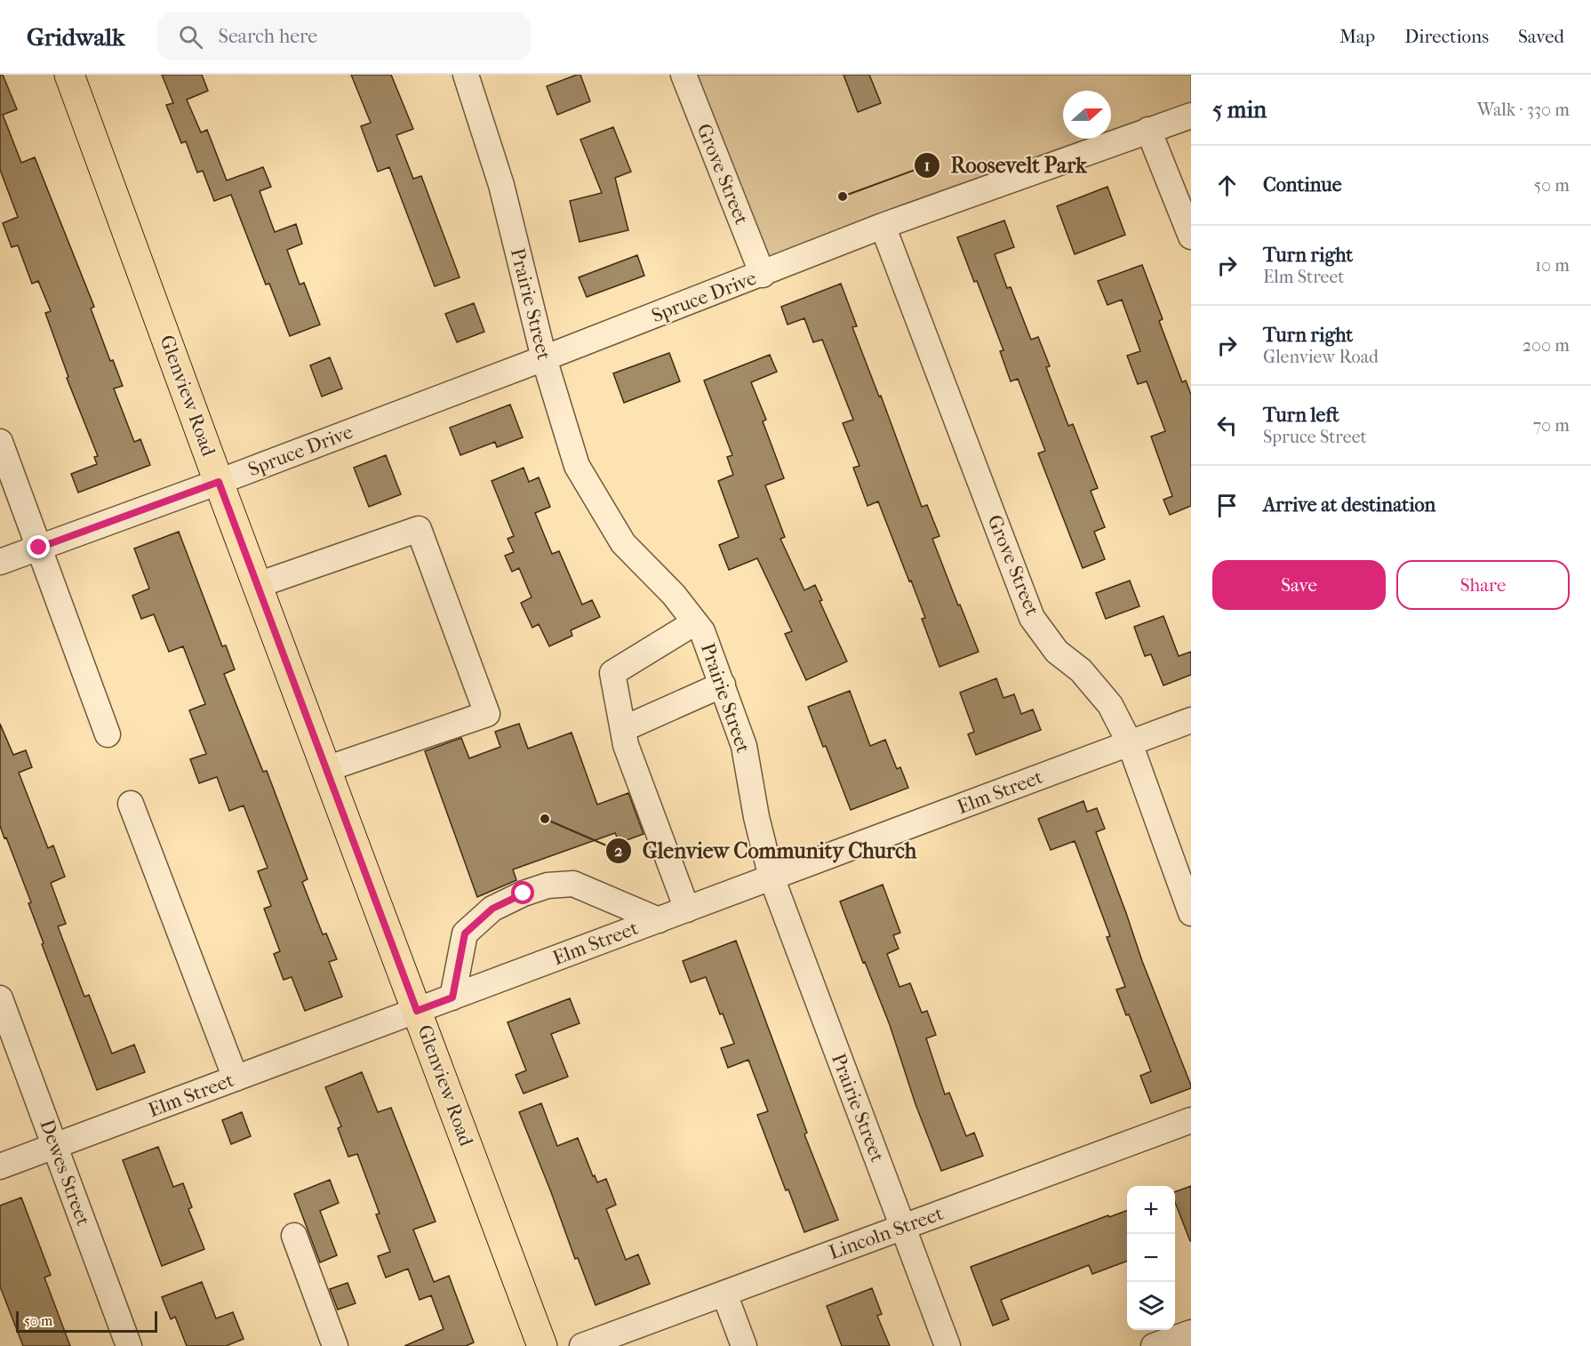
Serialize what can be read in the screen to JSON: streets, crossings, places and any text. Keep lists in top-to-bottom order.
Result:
{
  "streets": {
    "main road": ["Glenview Road"],
    "street": [
      "Grove Street",
      "Spruce Drive",
      "Prairie Street",
      "Elm Street",
      "Dewes Street",
      "Lincoln Street"
    ]
  },
  "crossings": [
    ["Grove Street", "Spruce Drive"],
    ["Grove Street", "Elm Street"],
    ["Spruce Drive", "Prairie Street"],
    ["Spruce Drive", "Glenview Road"],
    ["Prairie Street", "Elm Street"],
    ["Prairie Street", "Lincoln Street"],
    ["Glenview Road", "Elm Street"],
    ["Elm Street", "Dewes Street"]
  ],
  "places": ["Roosevelt Park", "Glenview Community Church"],
  "scale_bar": "50 m",
  "north": "right",
  "page": {
    "header": "Gridwalk",
    "search": "Search here",
    "nav": ["Map", "Directions", "Saved"],
    "heading": ["5 min", "Walk · 330 m"],
    "list": [
      ["Continue", "50 m"],
      ["Turn right", "Elm Street", "10 m"],
      ["Turn right", "Glenview Road", "200 m"],
      ["Turn left", "Spruce Street", "70 m"],
      "Arrive at destination"
    ],
    "buttons": ["Save", "Share"],
    "map_buttons": ["+", "−"],
    "scale": "50 m"
  }
}
